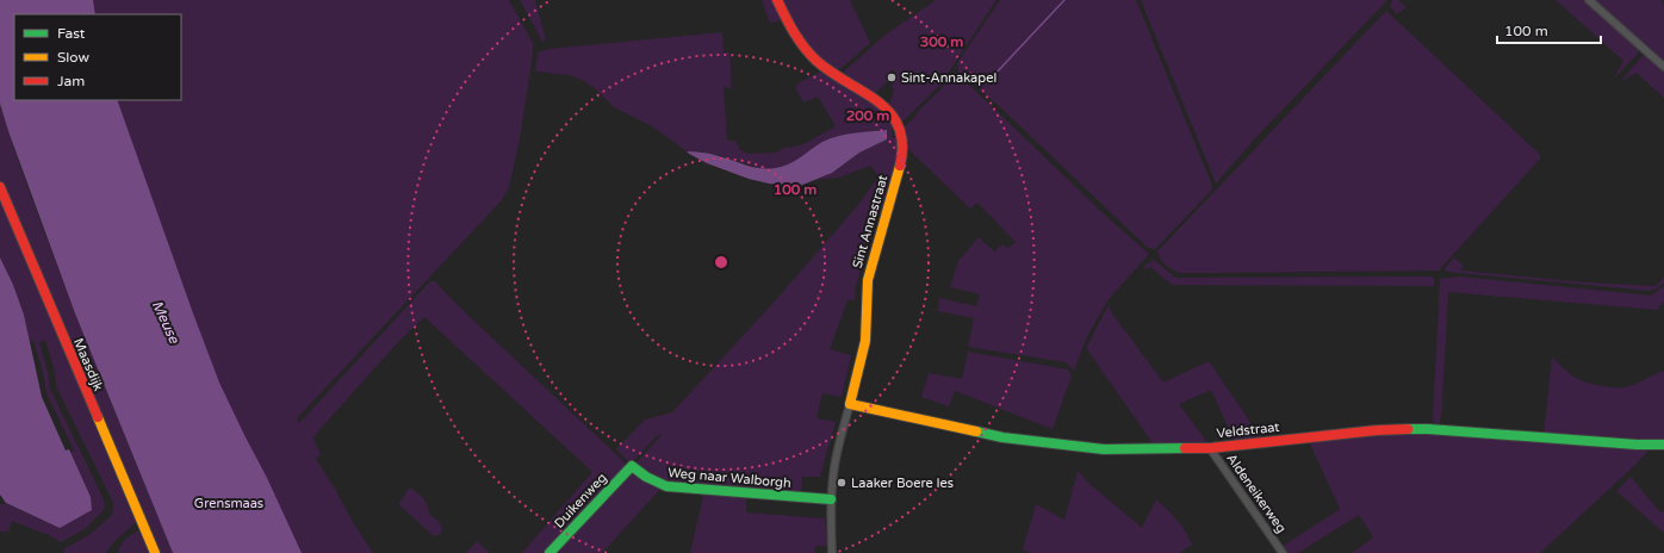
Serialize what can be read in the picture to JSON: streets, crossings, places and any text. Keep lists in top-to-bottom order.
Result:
{
  "streets": {
    "street": [
      "Sint Annastraat",
      "Maasdijk",
      "Veldstraat",
      "Weg naar Walborgh",
      "Aldeneikerweg",
      "Duikenweg"
    ]
  },
  "crossings": [
    ["Sint Annastraat", "Veldstraat"],
    ["Veldstraat", "Aldeneikerweg"],
    ["Weg naar Walborgh", "Duikenweg"]
  ],
  "water": ["Meuse"],
  "parks": ["Grensmaas"],
  "places": ["Sint-Annakapel", "Laaker Boere Ies"],
  "legend": ["Fast", "Slow", "Jam"],
  "scale_bar": "100 m",
  "rings": ["300 m", "200 m", "100 m"]
}
